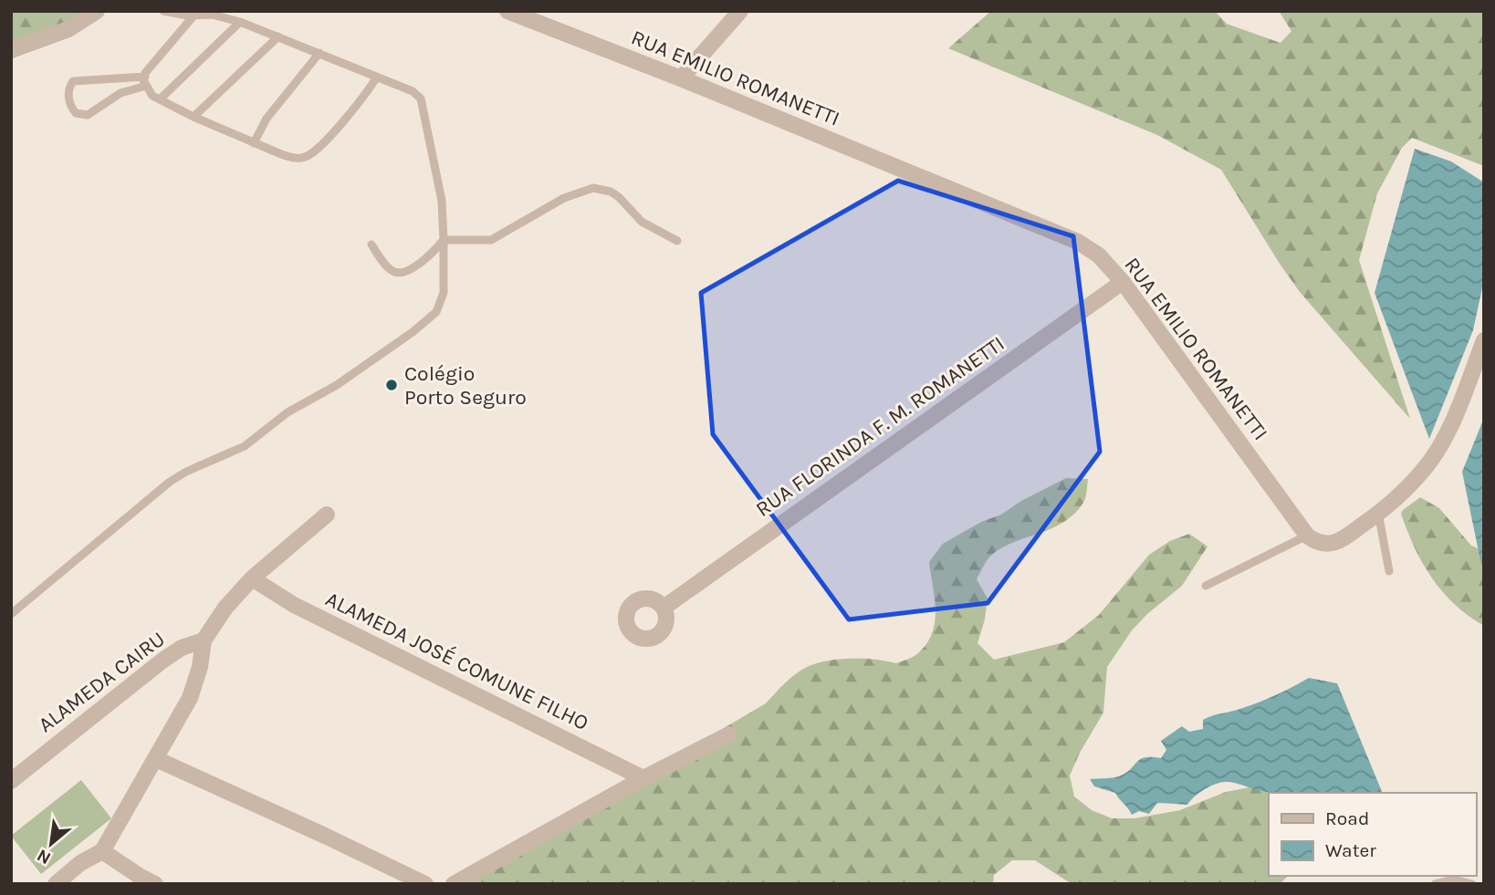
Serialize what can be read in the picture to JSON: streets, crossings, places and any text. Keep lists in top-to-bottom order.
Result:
{
  "streets": {
    "street": [
      "RUA EMILIO ROMANETTI",
      "RUA FLORINDA F. M. ROMANETTI",
      "ALAMEDA JOSÉ COMUNE FILHO",
      "ALAMEDA CAIRU"
    ]
  },
  "crossings": [
    ["RUA EMILIO ROMANETTI", "RUA FLORINDA F. M. ROMANETTI"]
  ],
  "places": ["Colégio Porto Seguro"],
  "legend": ["Road", "Water"],
  "north": "bottom left"
}
